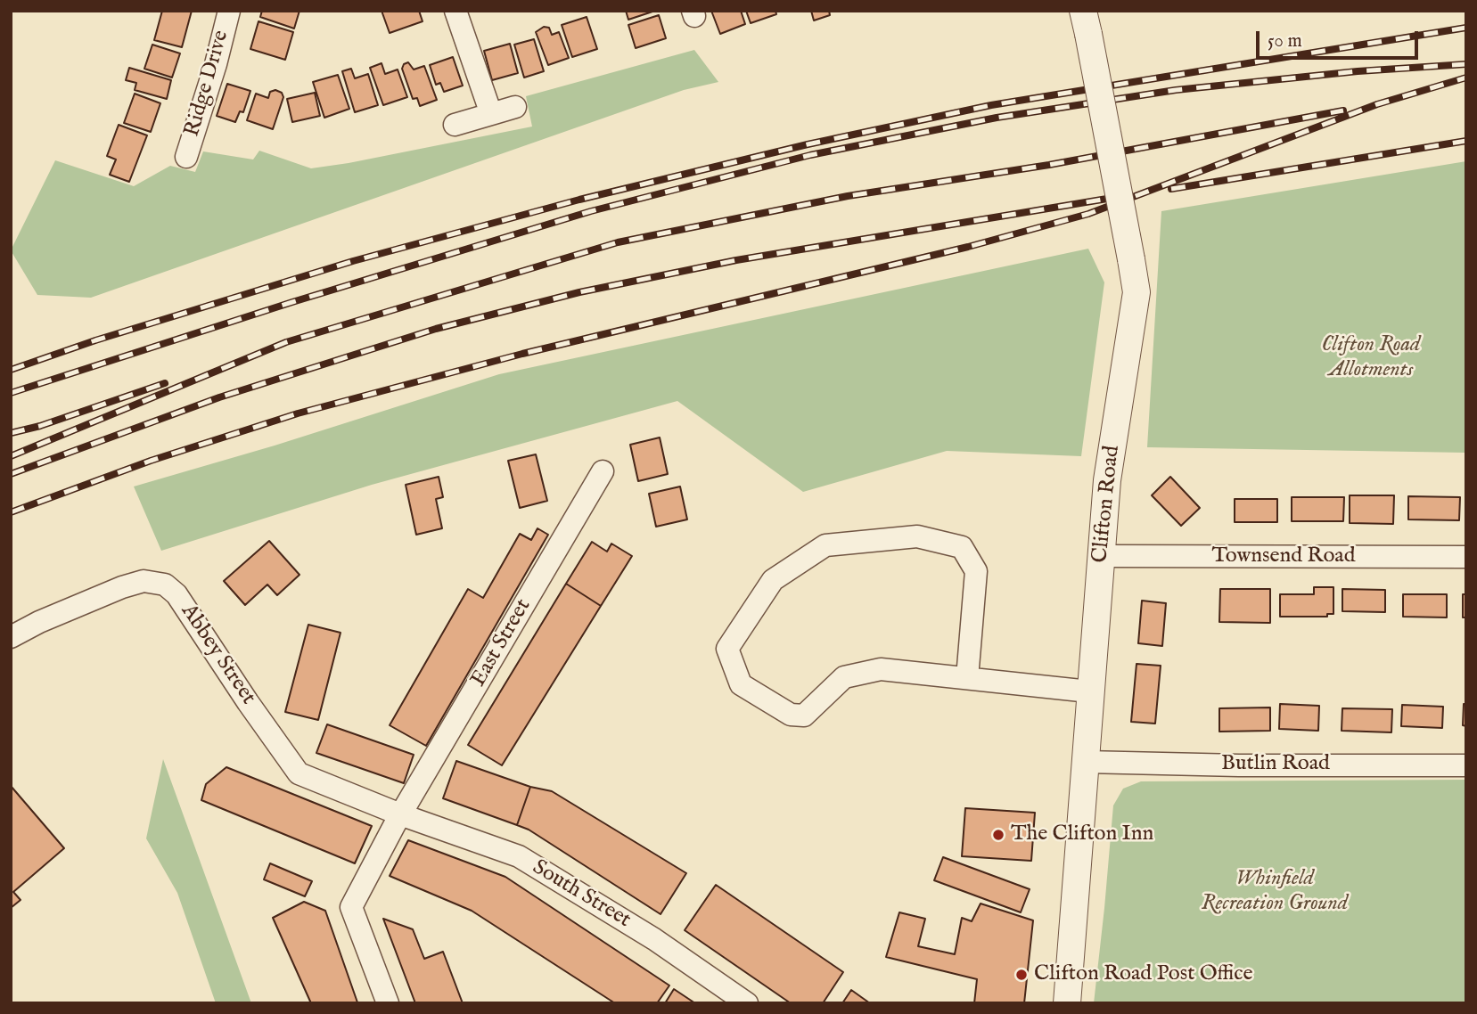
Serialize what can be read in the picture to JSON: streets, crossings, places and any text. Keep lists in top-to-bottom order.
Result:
{
  "streets": {
    "street": [
      "Ridge Drive",
      "Clifton Road",
      "Townsend Road",
      "East Street",
      "Abbey Street",
      "Butlin Road",
      "South Street"
    ]
  },
  "crossings": [
    ["Clifton Road", "Townsend Road"],
    ["Clifton Road", "Butlin Road"],
    ["East Street", "Abbey Street"],
    ["East Street", "South Street"],
    ["Abbey Street", "South Street"]
  ],
  "parks": ["Clifton Road Allotments", "Whinfield Recreation Ground"],
  "places": ["The Clifton Inn", "Clifton Road Post Office"],
  "scale_bar": "50 m"
}
